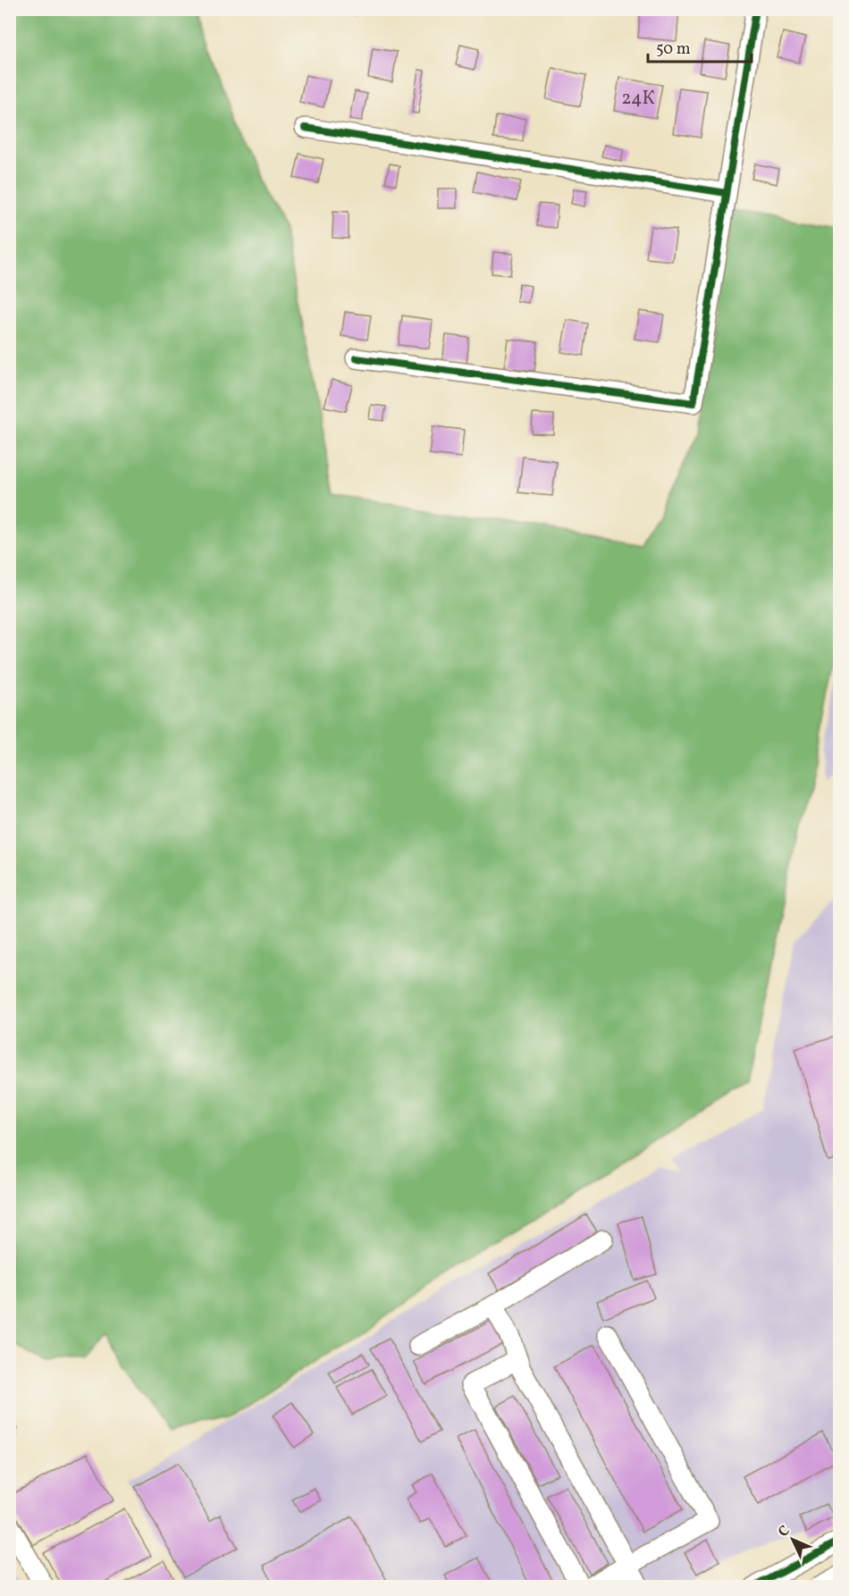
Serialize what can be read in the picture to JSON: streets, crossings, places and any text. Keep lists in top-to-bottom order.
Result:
{
  "house_numbers": ["24К"],
  "scale_bar": "50 m",
  "north": "top left"
}
